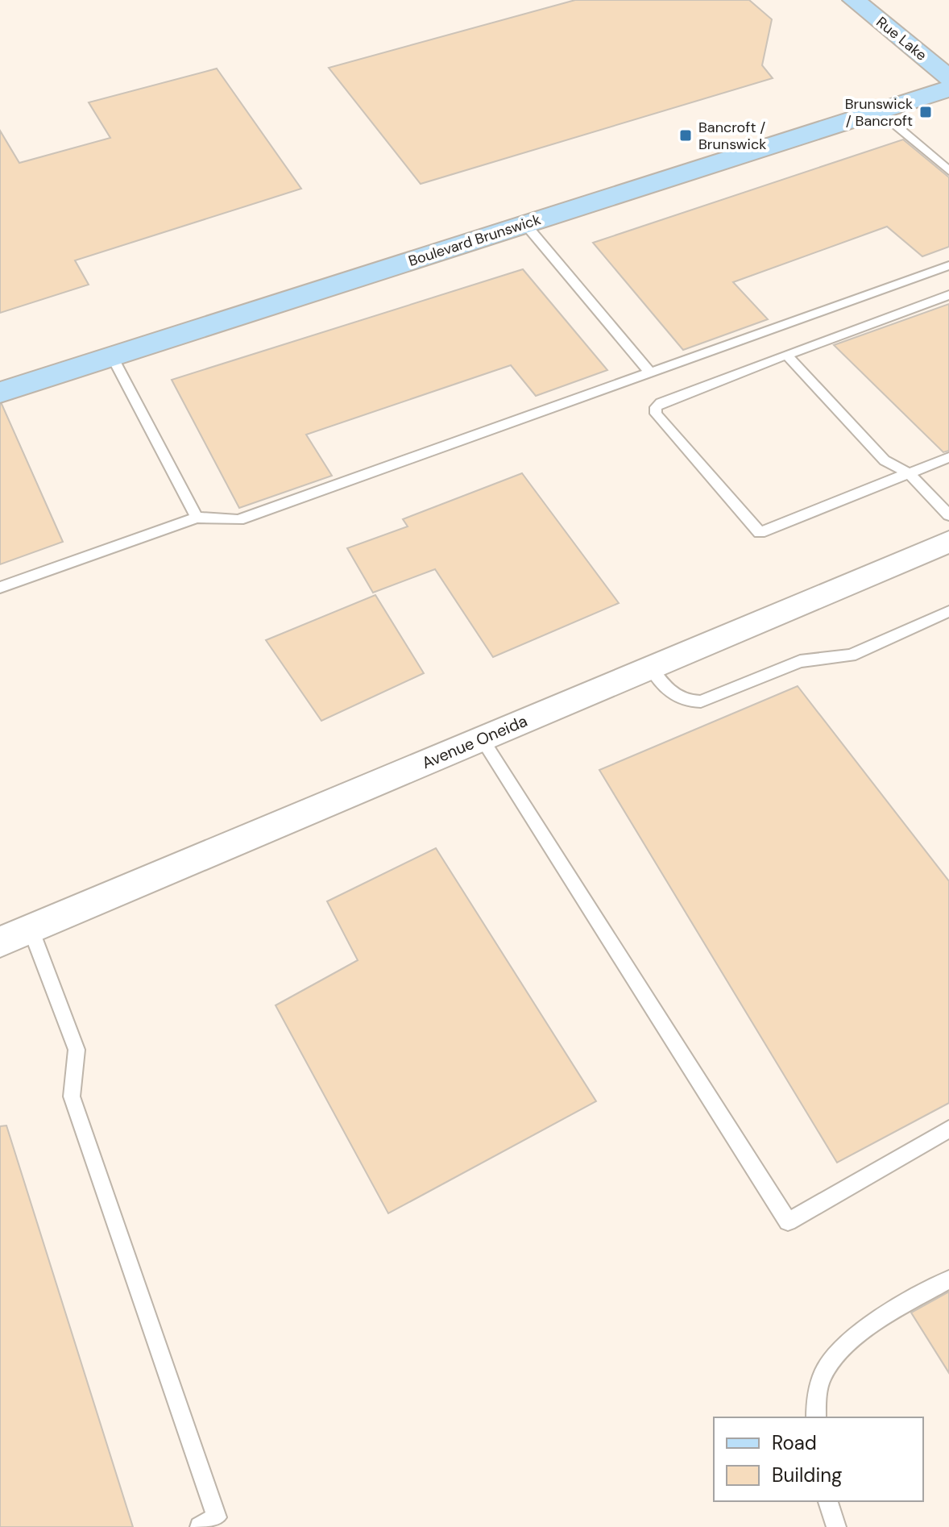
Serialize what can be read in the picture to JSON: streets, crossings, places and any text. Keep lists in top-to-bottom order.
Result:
{
  "streets": {
    "street": ["Rue Lake", "Boulevard Brunswick", "Avenue Oneida"]
  },
  "crossings": [
    ["Rue Lake", "Boulevard Brunswick"]
  ],
  "places": {
    "transit": ["Brunswick / Bancroft", "Bancroft / Brunswick"]
  },
  "legend": ["Road", "Building"]
}
